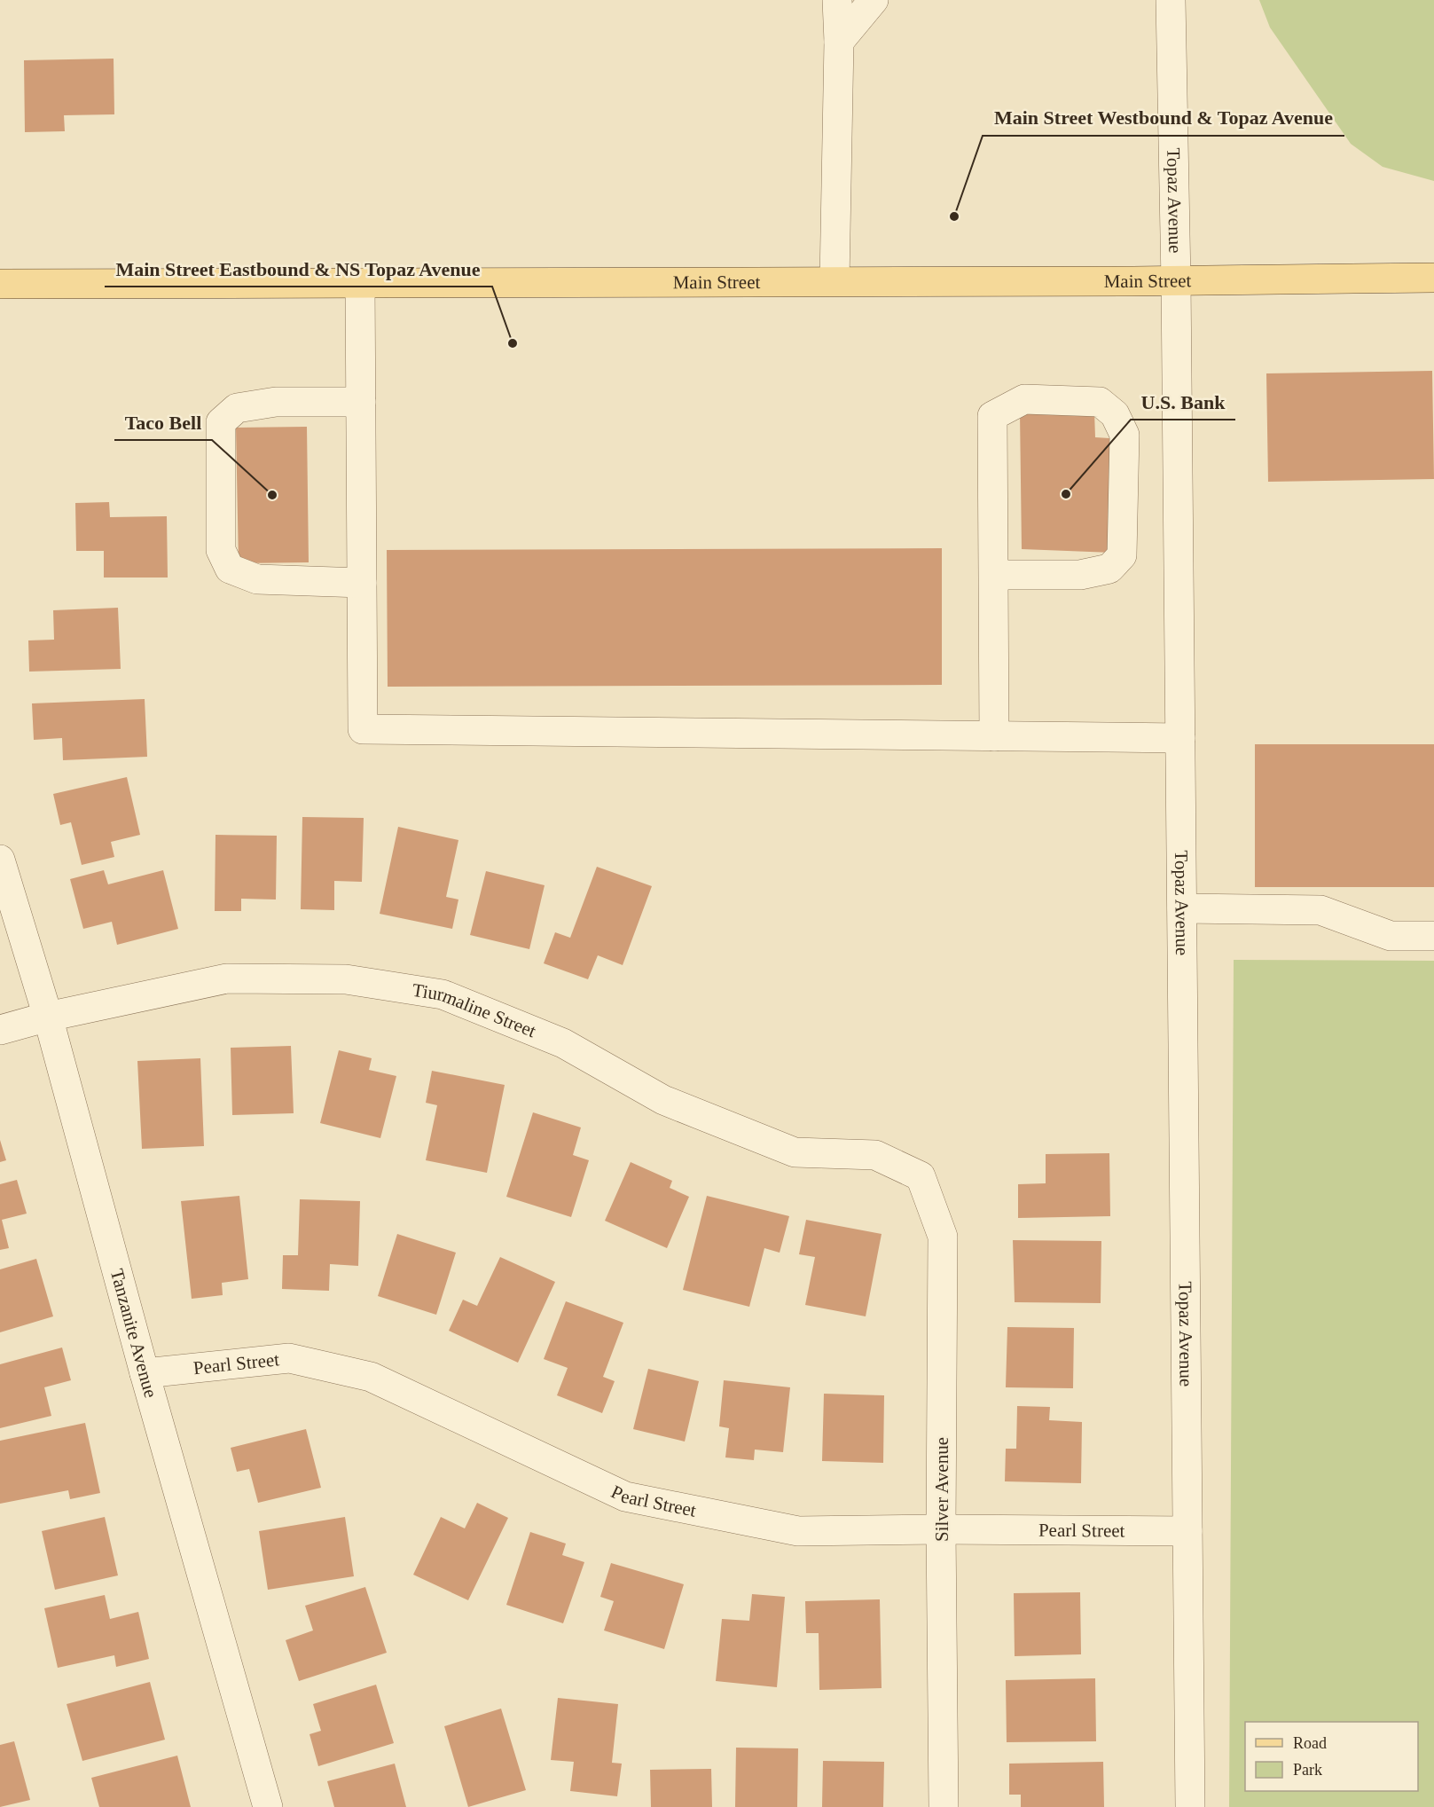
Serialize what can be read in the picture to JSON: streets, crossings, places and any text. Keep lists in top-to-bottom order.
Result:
{
  "streets": {
    "main road": ["Main Street"],
    "street": [
      "Topaz Avenue",
      "Tiurmaline Street",
      "Tanzanite Avenue",
      "Pearl Street",
      "Silver Avenue"
    ]
  },
  "crossings": [
    ["Topaz Avenue", "Main Street"],
    ["Topaz Avenue", "Pearl Street"],
    ["Tiurmaline Street", "Tanzanite Avenue"],
    ["Tiurmaline Street", "Silver Avenue"],
    ["Tanzanite Avenue", "Pearl Street"],
    ["Pearl Street", "Silver Avenue"]
  ],
  "places": [
    "Main Street Westbound & Topaz Avenue",
    "Main Street Eastbound & NS Topaz Avenue",
    "U.S. Bank",
    "Taco Bell"
  ],
  "legend": ["Road", "Park"]
}
